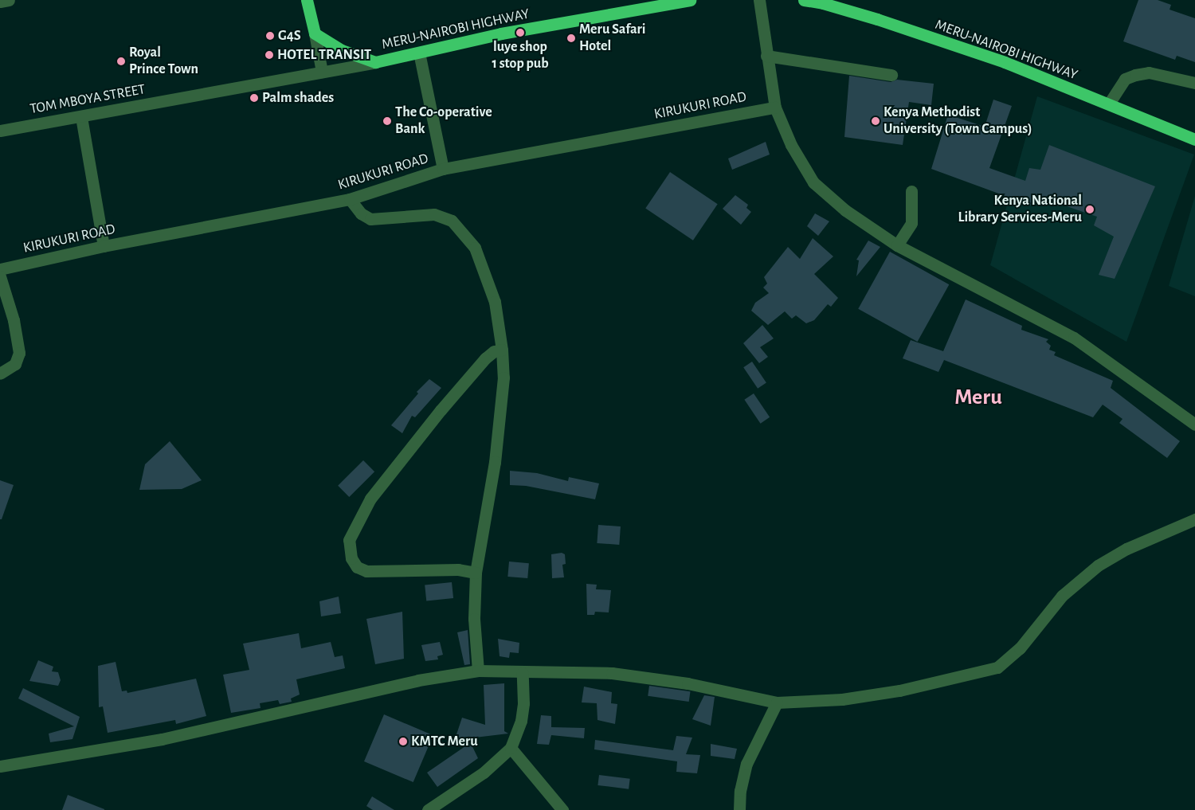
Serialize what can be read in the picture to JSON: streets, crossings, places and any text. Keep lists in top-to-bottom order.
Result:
{
  "streets": {
    "highway": ["MERU-NAIROBI HIGHWAY"],
    "street": ["TOM MBOYA STREET", "KIRUKURI ROAD"]
  },
  "crossings": [
    ["MERU-NAIROBI HIGHWAY", "TOM MBOYA STREET"]
  ],
  "districts": ["Meru"],
  "places": [
    "luye shop 1 stop pub",
    "G4S",
    "Meru Safari Hotel",
    "HOTEL TRANSIT",
    "Royal Prince Town",
    "Palm shades",
    "The Co-operative Bank",
    "Kenya Methodist University (Town Campus)",
    "Kenya National Library Services-Meru",
    "KMTC Meru"
  ]
}
